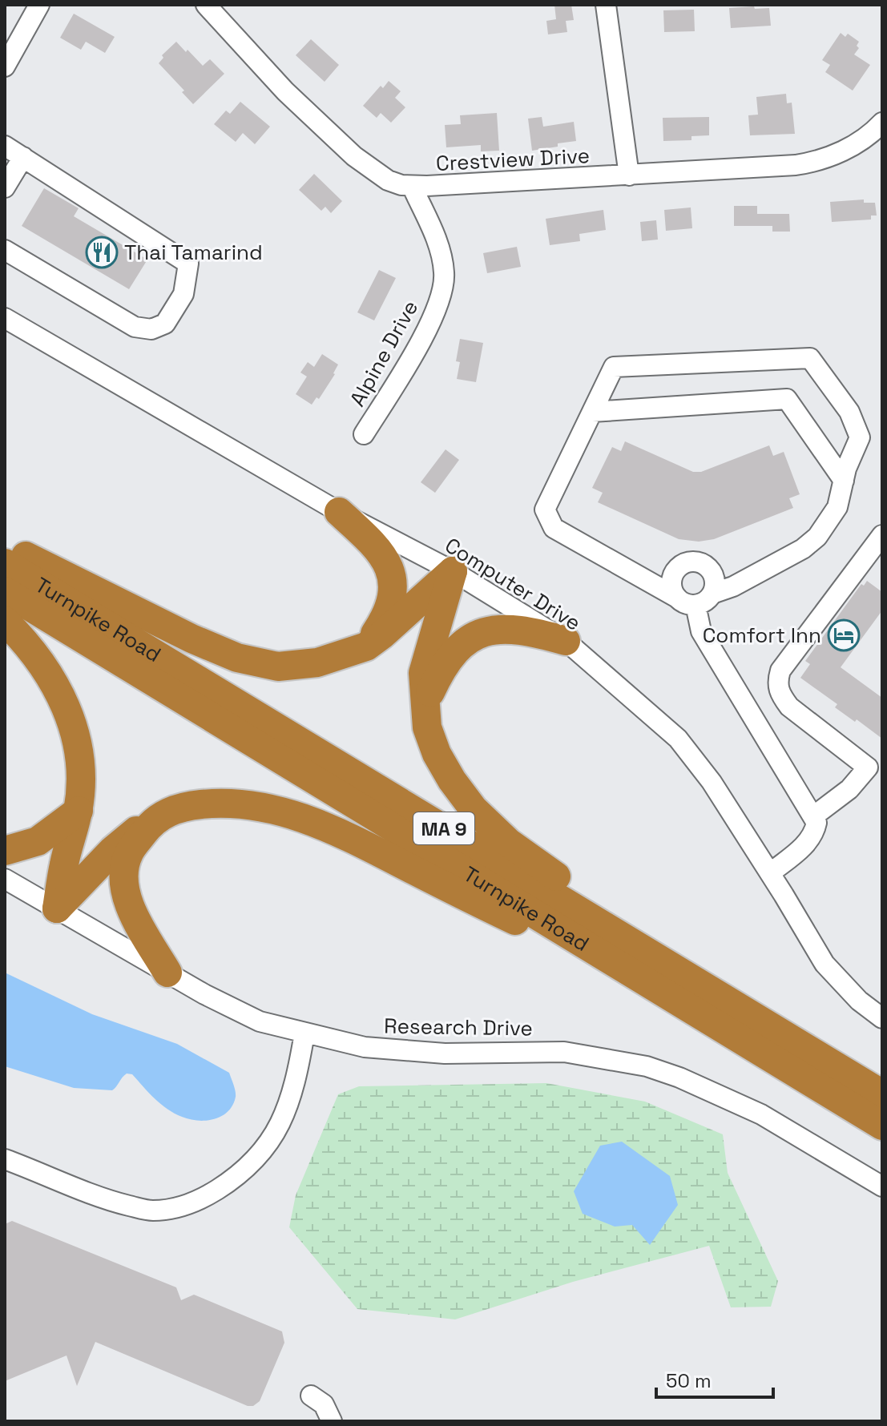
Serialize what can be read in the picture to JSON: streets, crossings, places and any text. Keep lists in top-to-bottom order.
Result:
{
  "streets": {
    "highway": ["Turnpike Road", "MA 9"],
    "street": [
      "Crestview Drive",
      "Alpine Drive",
      "Computer Drive",
      "Research Drive"
    ]
  },
  "crossings": [
    ["Crestview Drive", "Alpine Drive"]
  ],
  "places": {
    "restaurant": ["Thai Tamarind"],
    "hotel": ["Comfort Inn"]
  },
  "scale_bar": "50 m"
}
